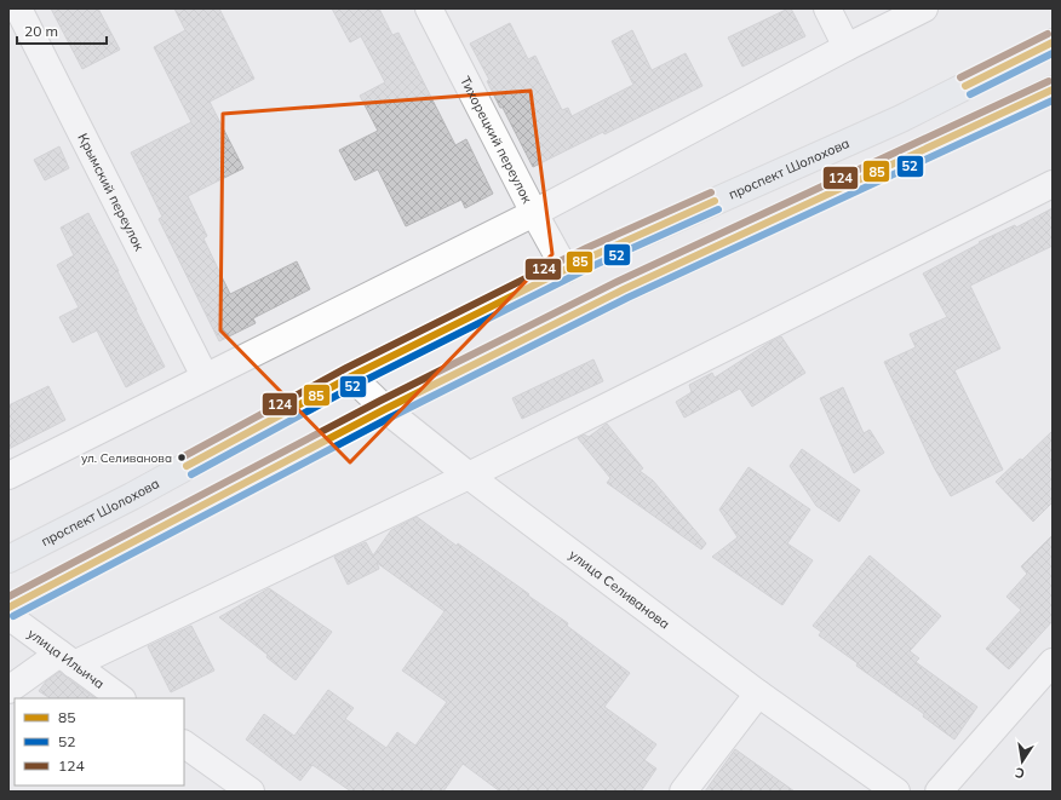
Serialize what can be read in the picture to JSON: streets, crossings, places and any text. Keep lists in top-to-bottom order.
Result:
{
  "streets": {
    "main road": ["проспект Шолохова"],
    "street": [
      "Тихорецкий переулок",
      "Крымский переулок",
      "улица Селиванова",
      "улица Ильича"
    ]
  },
  "crossings": [
    ["Тихорецкий переулок", "проспект Шолохова"],
    ["проспект Шолохова", "улица Селиванова"]
  ],
  "places": ["ул. Селиванова"],
  "lines": ["transit line 124", "transit line 85", "transit line 52"],
  "legend": ["85", "52", "124"],
  "scale_bar": "20 m",
  "north": "bottom"
}
